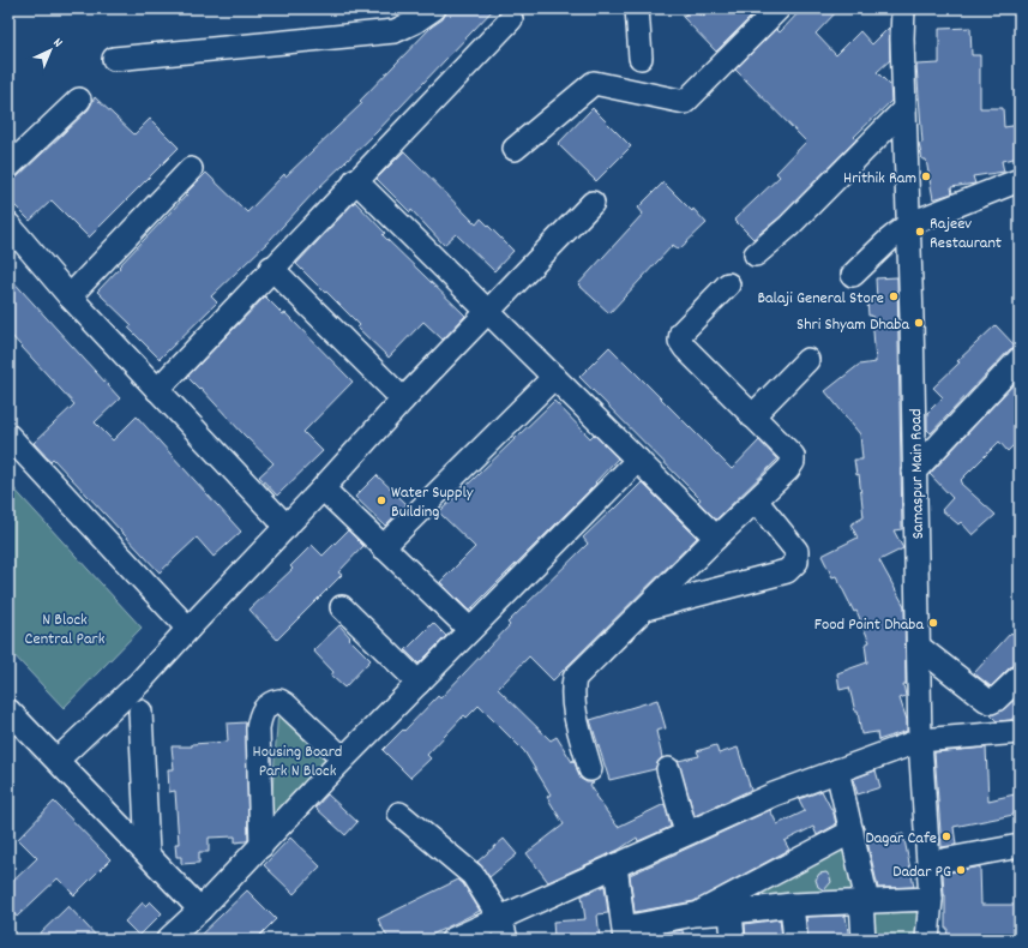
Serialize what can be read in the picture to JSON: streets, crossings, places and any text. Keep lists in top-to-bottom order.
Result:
{
  "streets": {
    "street": ["Samaspur Main Road"]
  },
  "parks": ["N Block Central Park", "Housing Board Park N Block"],
  "places": [
    "Hrithik Ram",
    "Rajeev Restaurant",
    "Balaji General Store",
    "Shri Shyam Dhaba",
    "Water Supply Building",
    "Food Point Dhaba",
    "Dagar Cafe",
    "Dadar PG"
  ],
  "north": "top right"
}
